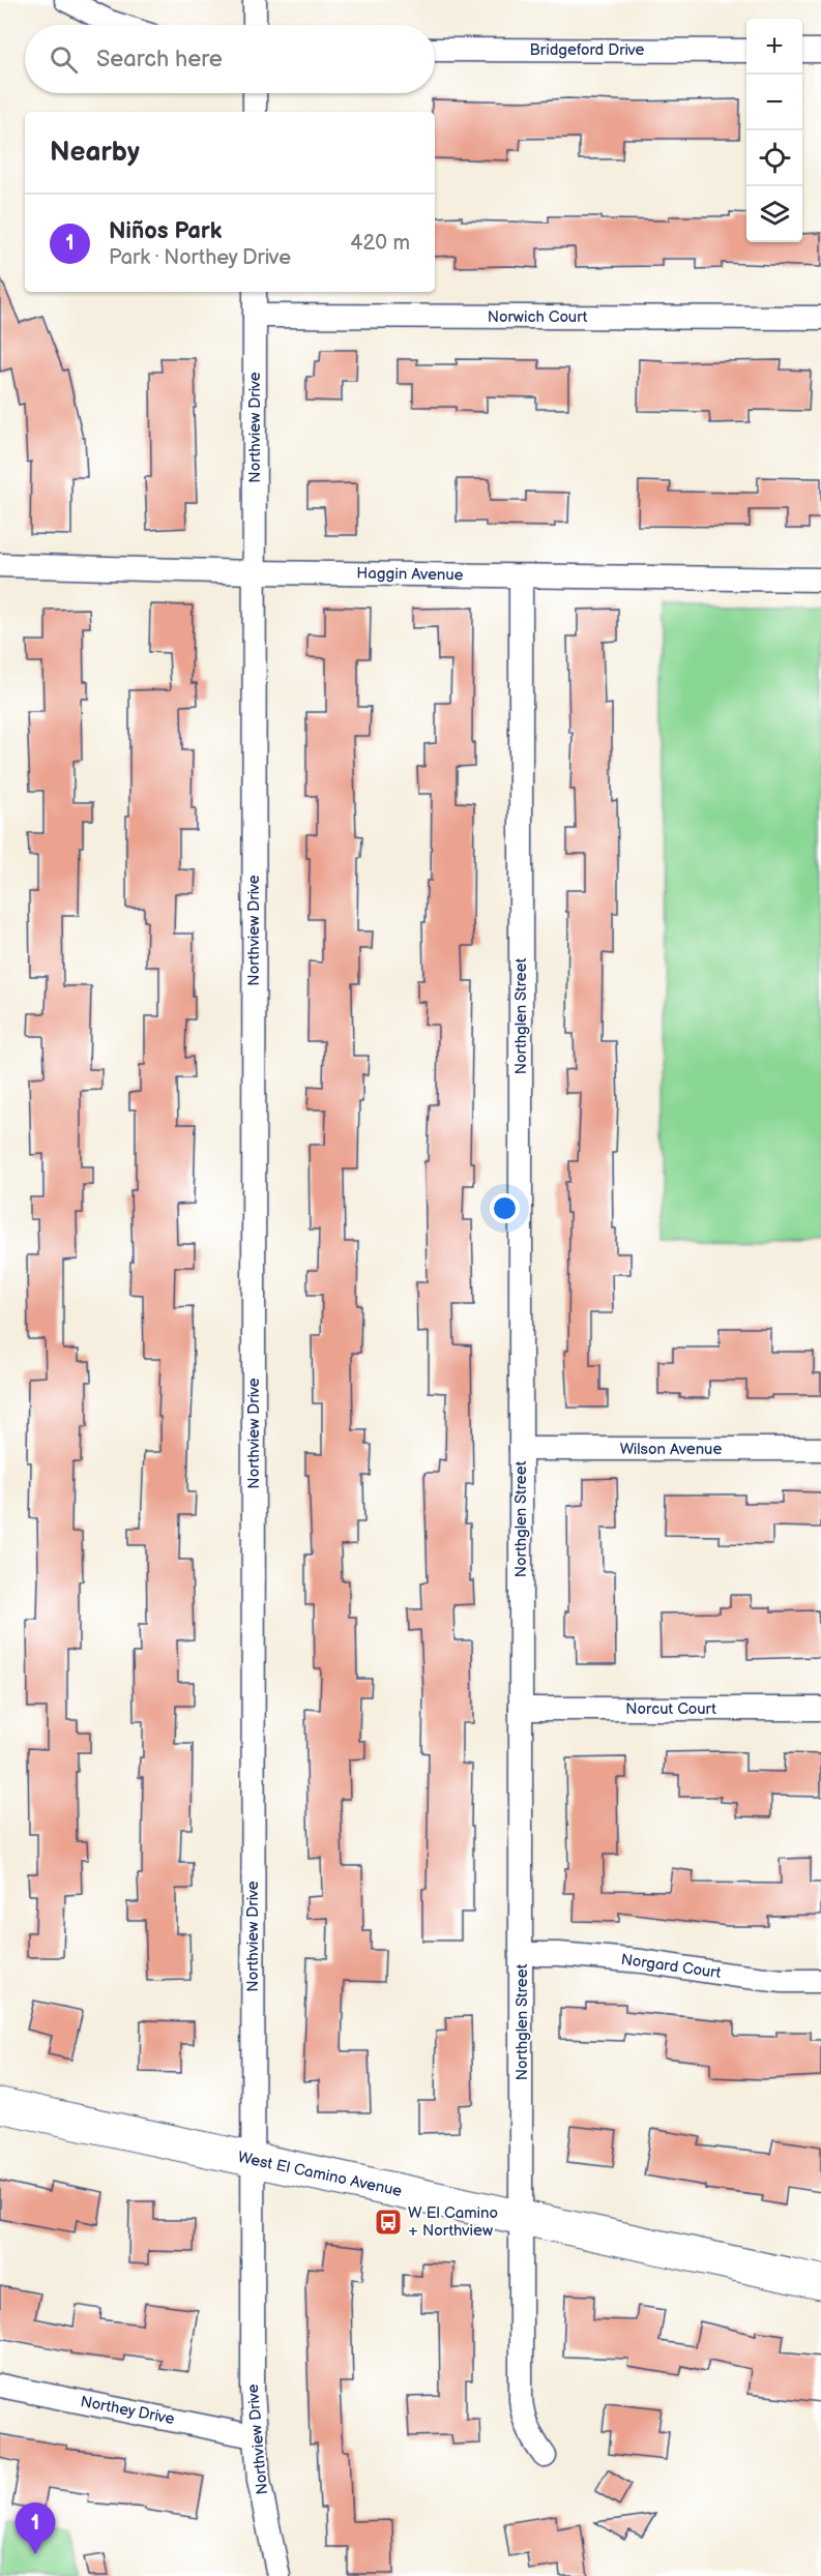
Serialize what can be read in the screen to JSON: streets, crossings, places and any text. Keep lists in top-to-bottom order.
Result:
{
  "streets": {
    "main road": ["West El Camino Avenue"],
    "street": [
      "Bridgeford Drive",
      "Norwich Court",
      "Northview Drive",
      "Haggin Avenue",
      "Northglen Street",
      "Wilson Avenue",
      "Norcut Court",
      "Norgard Court",
      "Northey Drive"
    ]
  },
  "crossings": [
    ["Norwich Court", "Northview Drive"],
    ["Northview Drive", "Haggin Avenue"],
    ["Northview Drive", "West El Camino Avenue"],
    ["Northview Drive", "Northey Drive"],
    ["Haggin Avenue", "Northglen Street"],
    ["Northglen Street", "Wilson Avenue"],
    ["Northglen Street", "Norcut Court"],
    ["Northglen Street", "Norgard Court"],
    ["Northglen Street", "West El Camino Avenue"]
  ],
  "places": {
    "bus stop": ["W El Camino + Northview"]
  },
  "page": {
    "map_buttons": ["+", "−"],
    "search": "Search here",
    "heading": "Nearby",
    "list": [
      {
        "mark": "1",
        "name": "Niños Park",
        "note": "Park · Northey Drive",
        "value": "420 m"
      }
    ],
    "pins": "1"
  }
}
